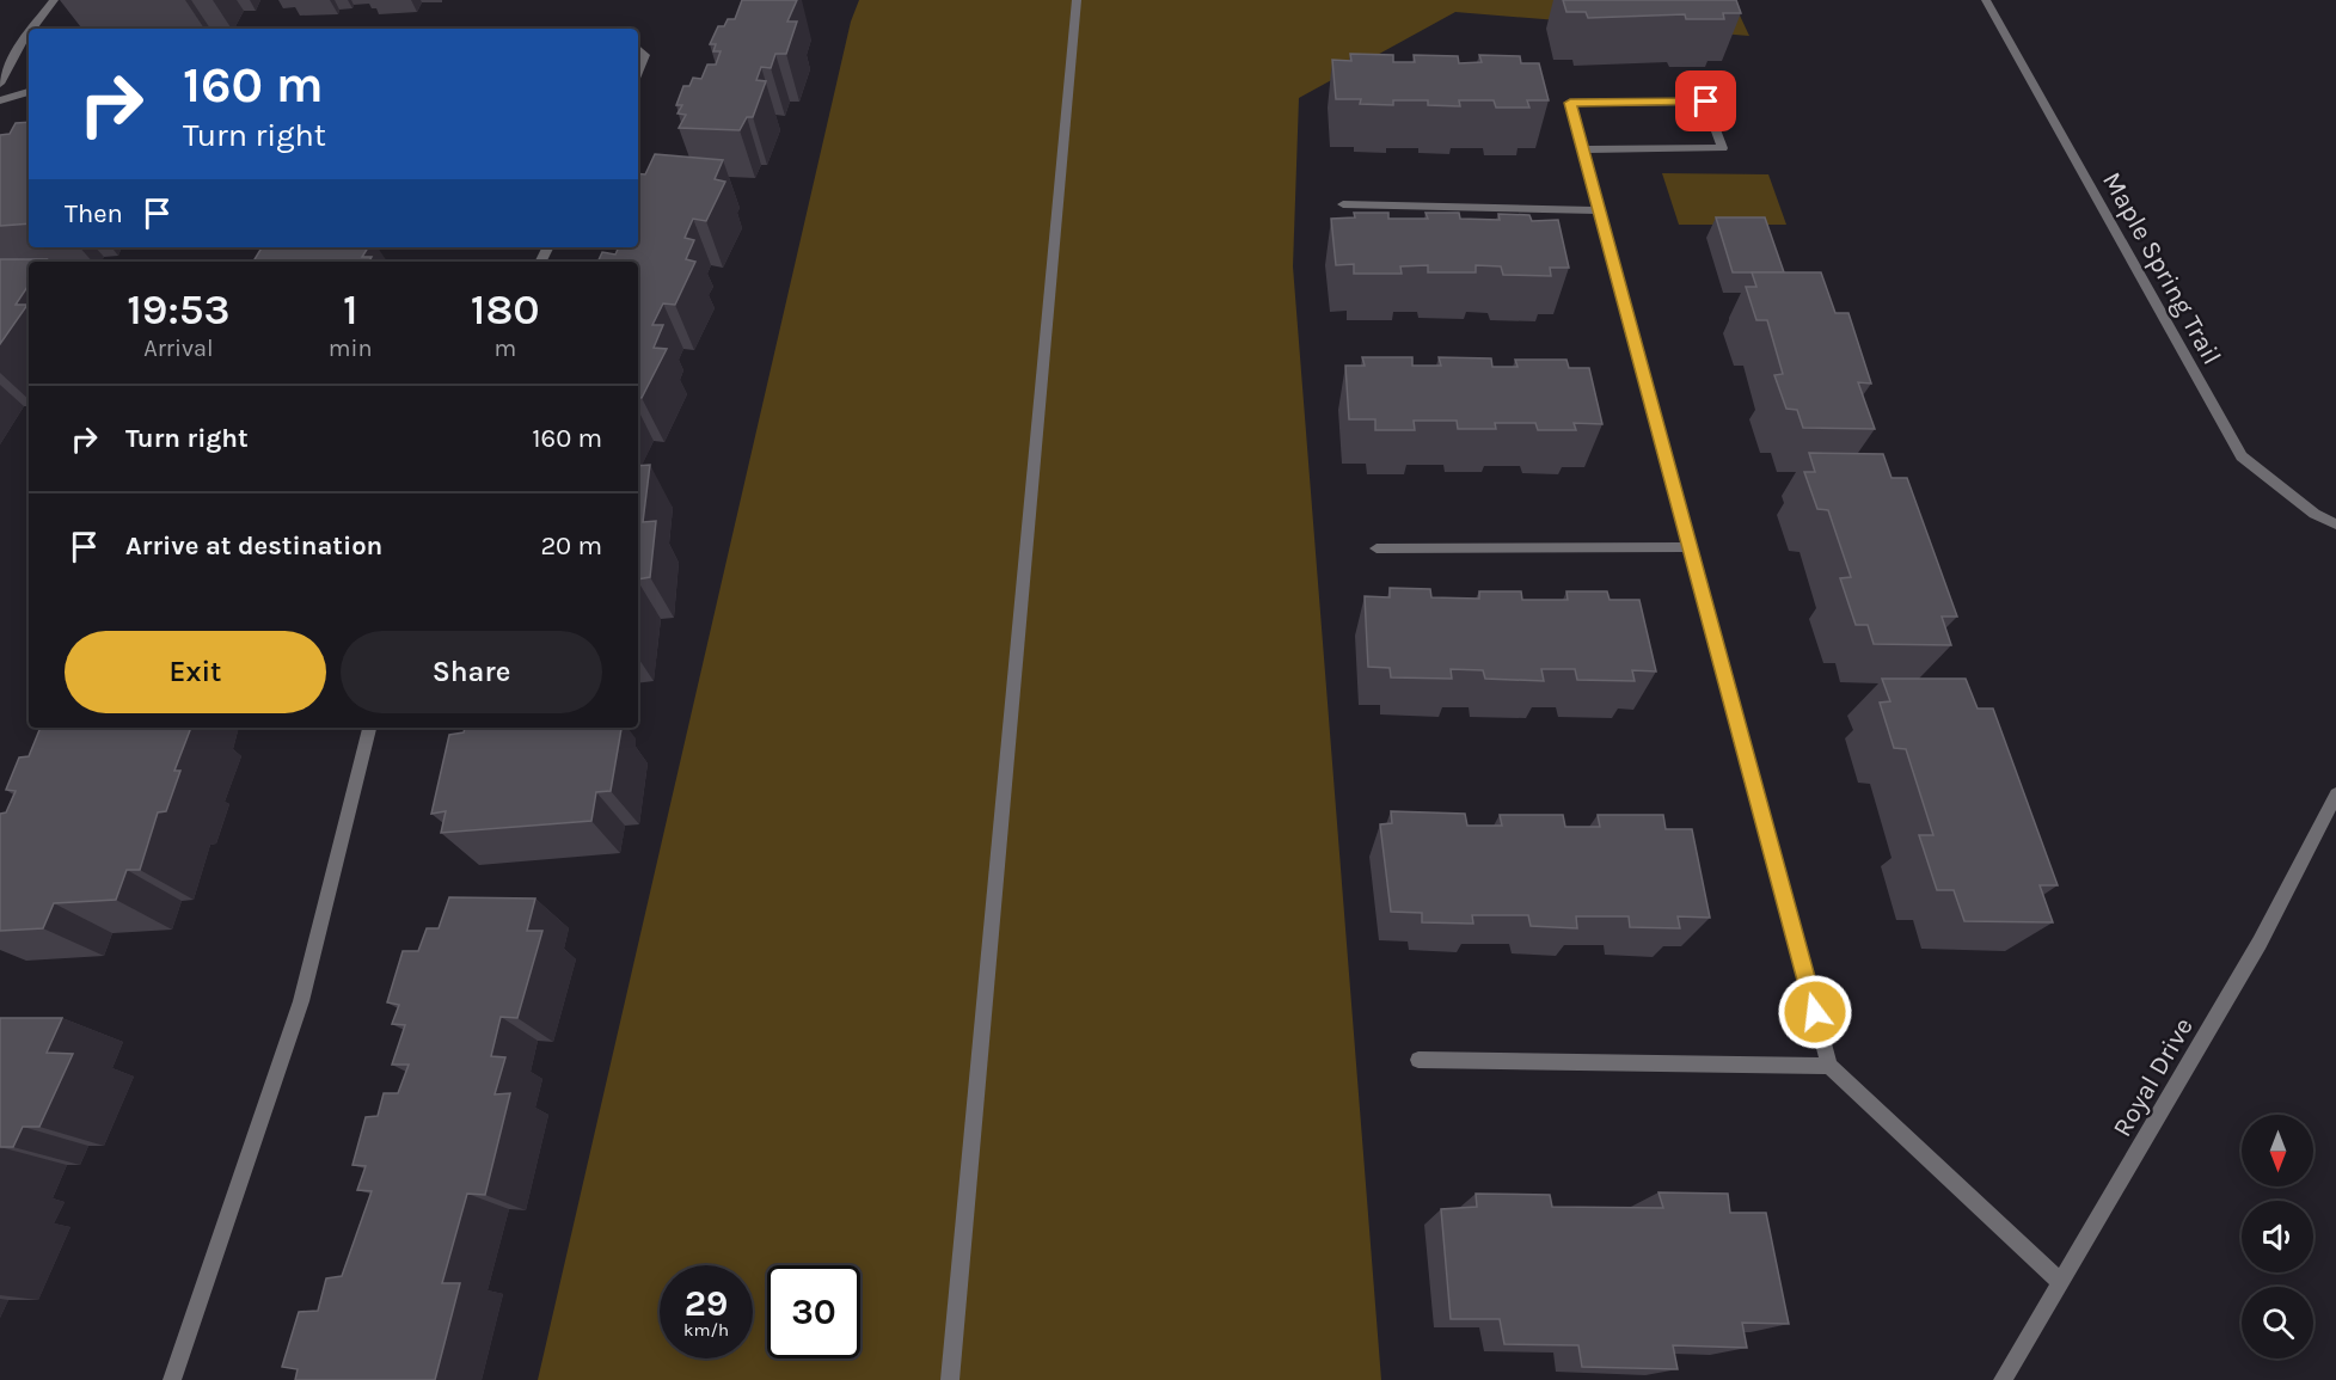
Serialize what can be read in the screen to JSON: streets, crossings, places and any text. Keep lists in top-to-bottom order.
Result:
{
  "streets": {
    "street": ["Maple Spring Trail", "Royal Drive"]
  },
  "north": "bottom",
  "page": {
    "turn": ["160 m", "Turn right"],
    "then": "Then",
    "eta": [
      "19:53",
      "Arrival",
      "1",
      "min",
      "180",
      "m"
    ],
    "list": [
      {
        "name": "Turn right",
        "value": "160 m"
      },
      {
        "name": "Arrive at destination",
        "value": "20 m"
      }
    ],
    "buttons": ["Exit", "Share"],
    "speed": "29 km/h",
    "limit": "30"
  }
}
